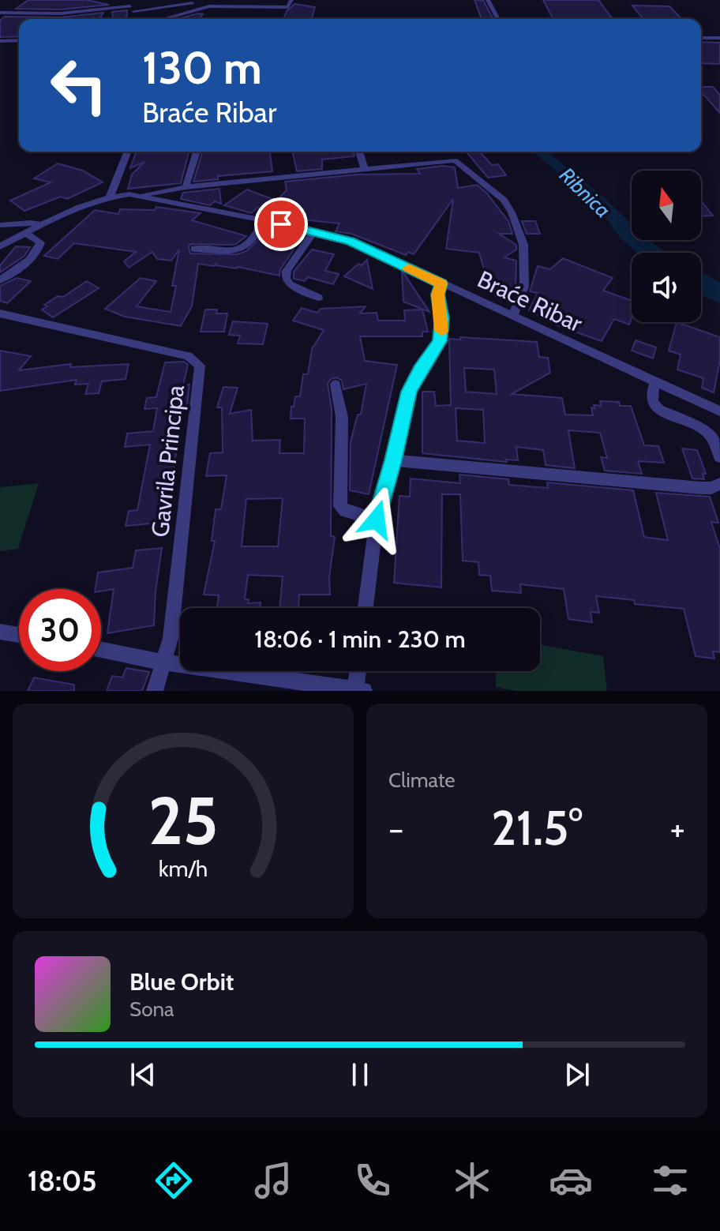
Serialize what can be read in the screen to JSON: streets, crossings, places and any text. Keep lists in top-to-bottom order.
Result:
{
  "streets": {
    "street": ["Braće Ribar", "Gavrila Principa"]
  },
  "water": ["Ribnica"],
  "north": "top",
  "page": {
    "turn": ["130 m", "Braće Ribar"],
    "limit": "30",
    "trip": "18:06 · 1 min · 230 m",
    "tile": "Climate",
    "heat": ["−", "21.5°", "+"],
    "song": ["Blue Orbit", "Sona"],
    "tabs": "18:05",
    "gauge": ["25", "km/h"]
  }
}
